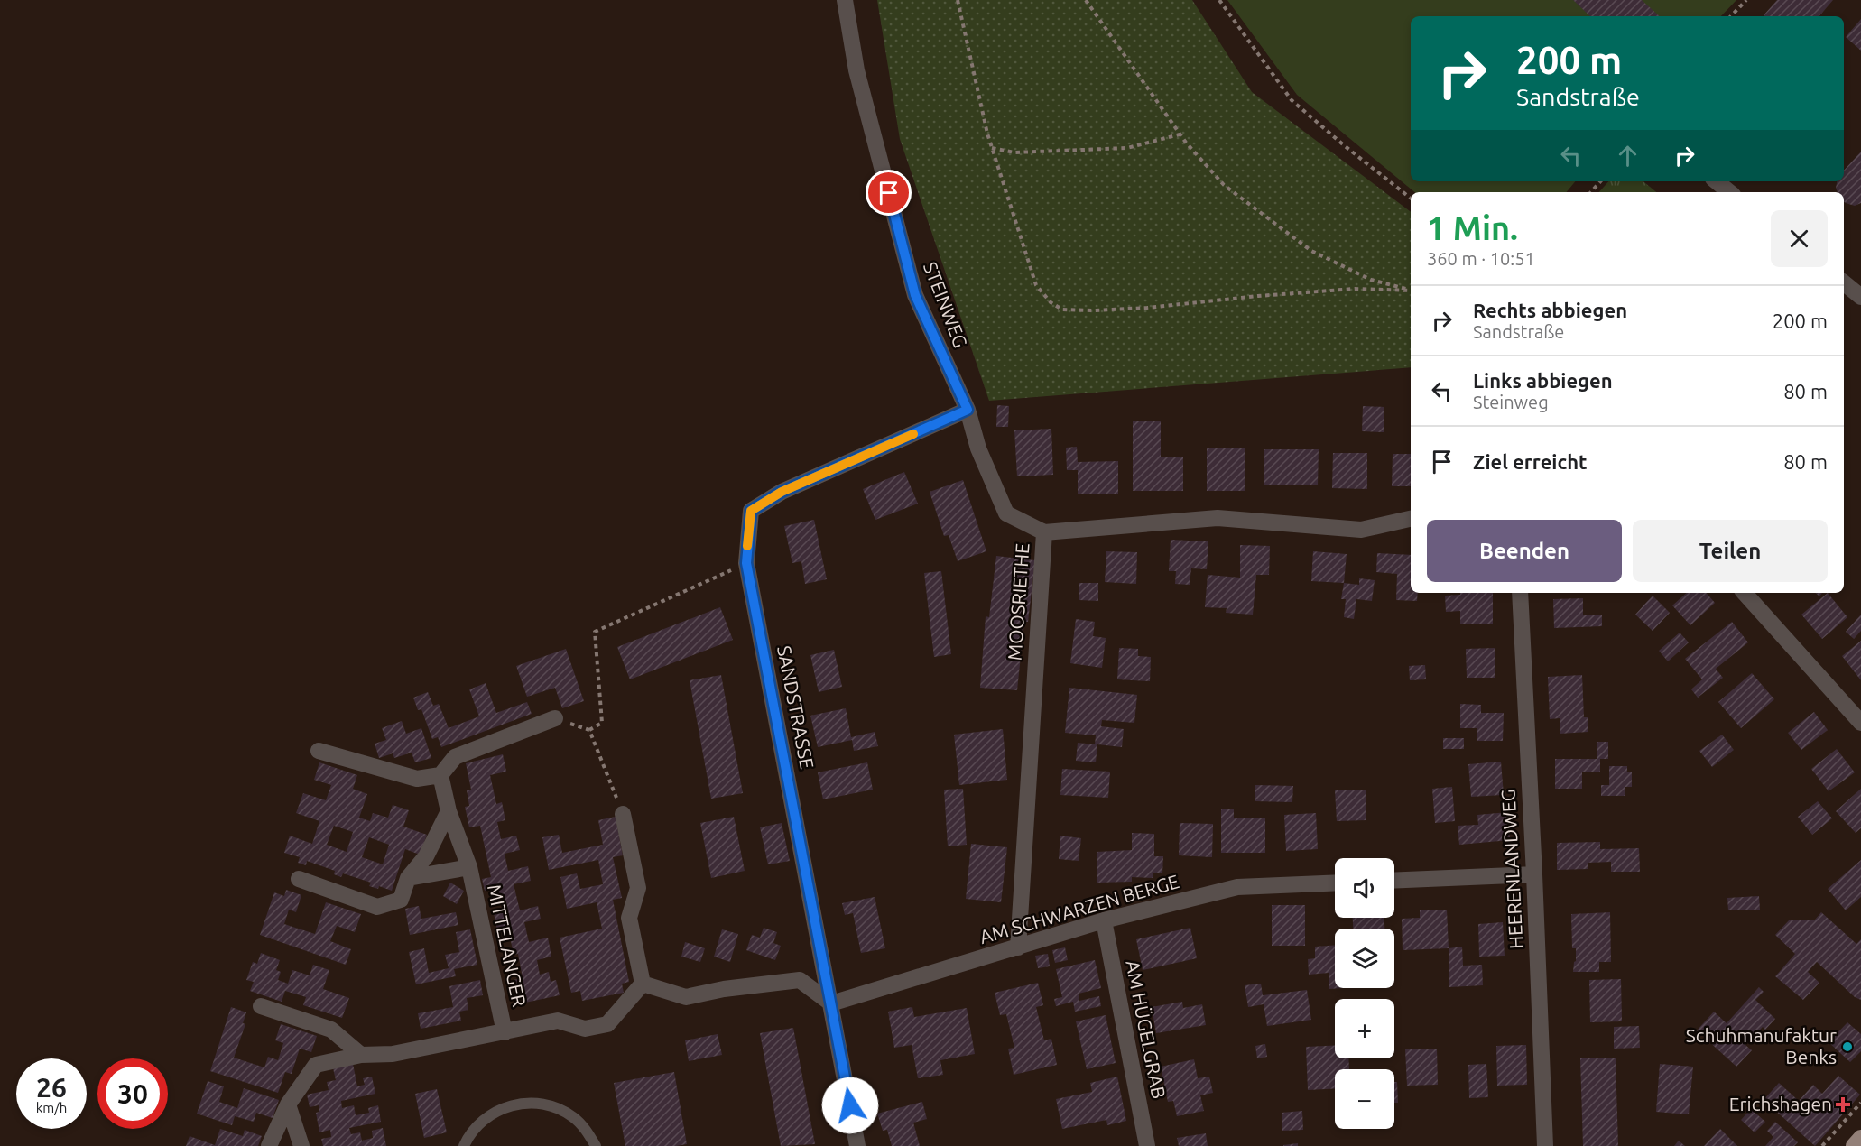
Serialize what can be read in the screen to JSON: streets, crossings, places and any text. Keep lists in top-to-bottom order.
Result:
{
  "streets": {
    "street": [
      "STEINWEG",
      "MOOSRIETHE",
      "SANDSTRASSE",
      "HEERENLANDWEG",
      "AM SCHWARZEN BERGE",
      "MITTELANGER",
      "AM HÜGELGRAB"
    ]
  },
  "crossings": [
    ["STEINWEG", "MOOSRIETHE"],
    ["STEINWEG", "SANDSTRASSE"],
    ["MOOSRIETHE", "AM SCHWARZEN BERGE"],
    ["SANDSTRASSE", "AM SCHWARZEN BERGE"],
    ["AM SCHWARZEN BERGE", "AM HÜGELGRAB"]
  ],
  "places": {
    "other": ["Schuhmanufaktur Benks"],
    "health": ["Erichshagen"]
  },
  "page": {
    "turn": ["200 m", "Sandstraße"],
    "heading": ["1 Min.", "360 m · 10:51"],
    "list": [
      {
        "name": "Rechts abbiegen",
        "note": "Sandstraße",
        "value": "200 m"
      },
      {
        "name": "Links abbiegen",
        "note": "Steinweg",
        "value": "80 m"
      },
      {
        "name": "Ziel erreicht",
        "value": "80 m"
      }
    ],
    "buttons": ["Beenden", "Teilen"],
    "map_buttons": ["+", "−"],
    "speed": "26 km/h",
    "limit": "30"
  }
}
